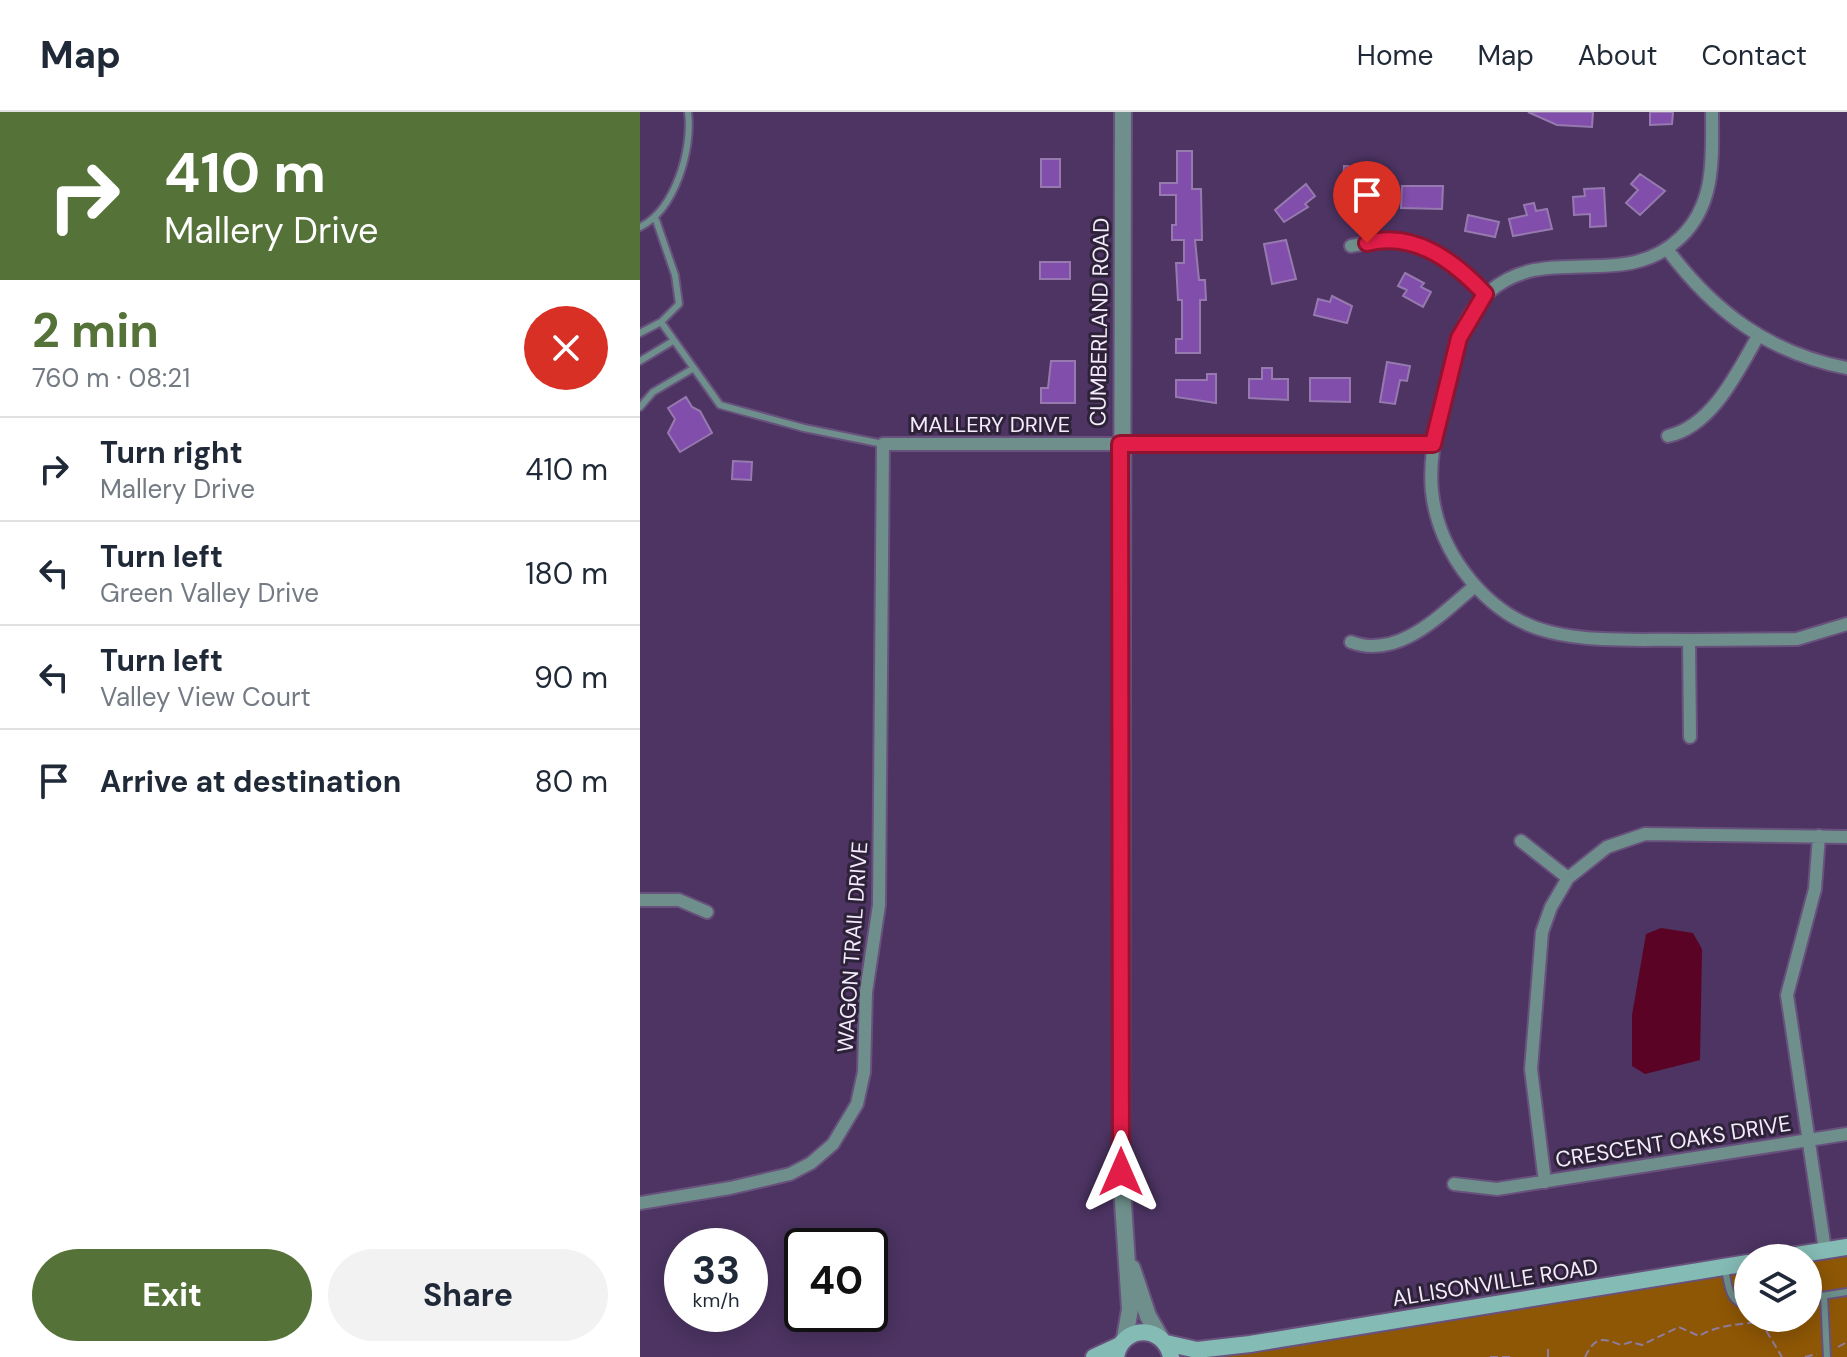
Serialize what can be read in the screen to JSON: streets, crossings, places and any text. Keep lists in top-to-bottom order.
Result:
{
  "streets": {
    "main road": ["ALLISONVILLE ROAD"],
    "street": [
      "CUMBERLAND ROAD",
      "MALLERY DRIVE",
      "WAGON TRAIL DRIVE",
      "CRESCENT OAKS DRIVE"
    ]
  },
  "crossings": [
    ["CUMBERLAND ROAD", "MALLERY DRIVE"],
    ["CUMBERLAND ROAD", "ALLISONVILLE ROAD"],
    ["MALLERY DRIVE", "WAGON TRAIL DRIVE"]
  ],
  "page": {
    "header": "Map",
    "nav": [
      "Home",
      "Map",
      "About",
      "Contact"
    ],
    "turn": ["410 m", "Mallery Drive"],
    "heading": ["2 min", "760 m · 08:21"],
    "list": [
      {
        "name": "Turn right",
        "note": "Mallery Drive",
        "value": "410 m"
      },
      {
        "name": "Turn left",
        "note": "Green Valley Drive",
        "value": "180 m"
      },
      {
        "name": "Turn left",
        "note": "Valley View Court",
        "value": "90 m"
      },
      {
        "name": "Arrive at destination",
        "value": "80 m"
      }
    ],
    "speed": "33 km/h",
    "limit": "40",
    "buttons": ["Exit", "Share"]
  }
}
